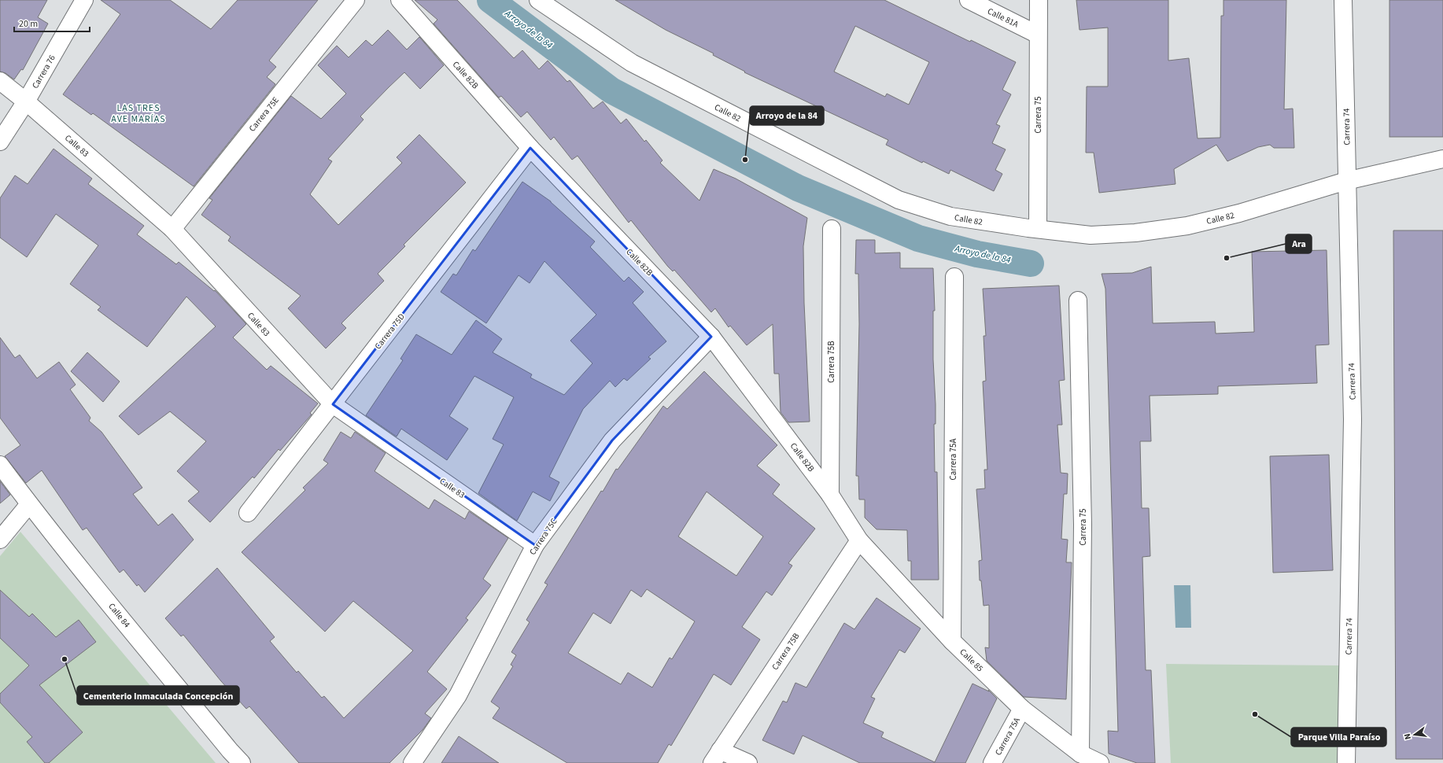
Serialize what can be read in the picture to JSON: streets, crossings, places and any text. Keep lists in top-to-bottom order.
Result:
{
  "streets": {
    "street": [
      "Calle 81A",
      "Carrera 76",
      "Calle 82B",
      "Calle 82",
      "Carrera 75E",
      "Carrera 75",
      "Carrera 74",
      "Calle 83",
      "Carrera 75D",
      "Carrera 75B",
      "Carrera 75A",
      "Carrera 75C",
      "Calle 84",
      "Calle 85"
    ]
  },
  "crossings": [
    ["Calle 81A", "Carrera 75"],
    ["Carrera 76", "Calle 83"],
    ["Calle 82B", "Carrera 75D"],
    ["Calle 82B", "Carrera 75B"],
    ["Calle 82B", "Carrera 75C"],
    ["Calle 82B", "Calle 85"],
    ["Calle 82", "Carrera 75"],
    ["Calle 82", "Carrera 74"],
    ["Carrera 75E", "Calle 83"],
    ["Carrera 75", "Calle 85"],
    ["Calle 83", "Carrera 75D"],
    ["Calle 83", "Carrera 75C"],
    ["Carrera 75B", "Calle 85"],
    ["Carrera 75A", "Calle 85"]
  ],
  "districts": ["LAS TRES AVE MARÍAS"],
  "water": ["Arroyo de la 84"],
  "places": [
    "Arroyo de la 84",
    "Ara",
    "Cementerio Inmaculada Concepción",
    "Parque Villa Paraíso"
  ],
  "scale_bar": "20 m",
  "north": "left"
}
